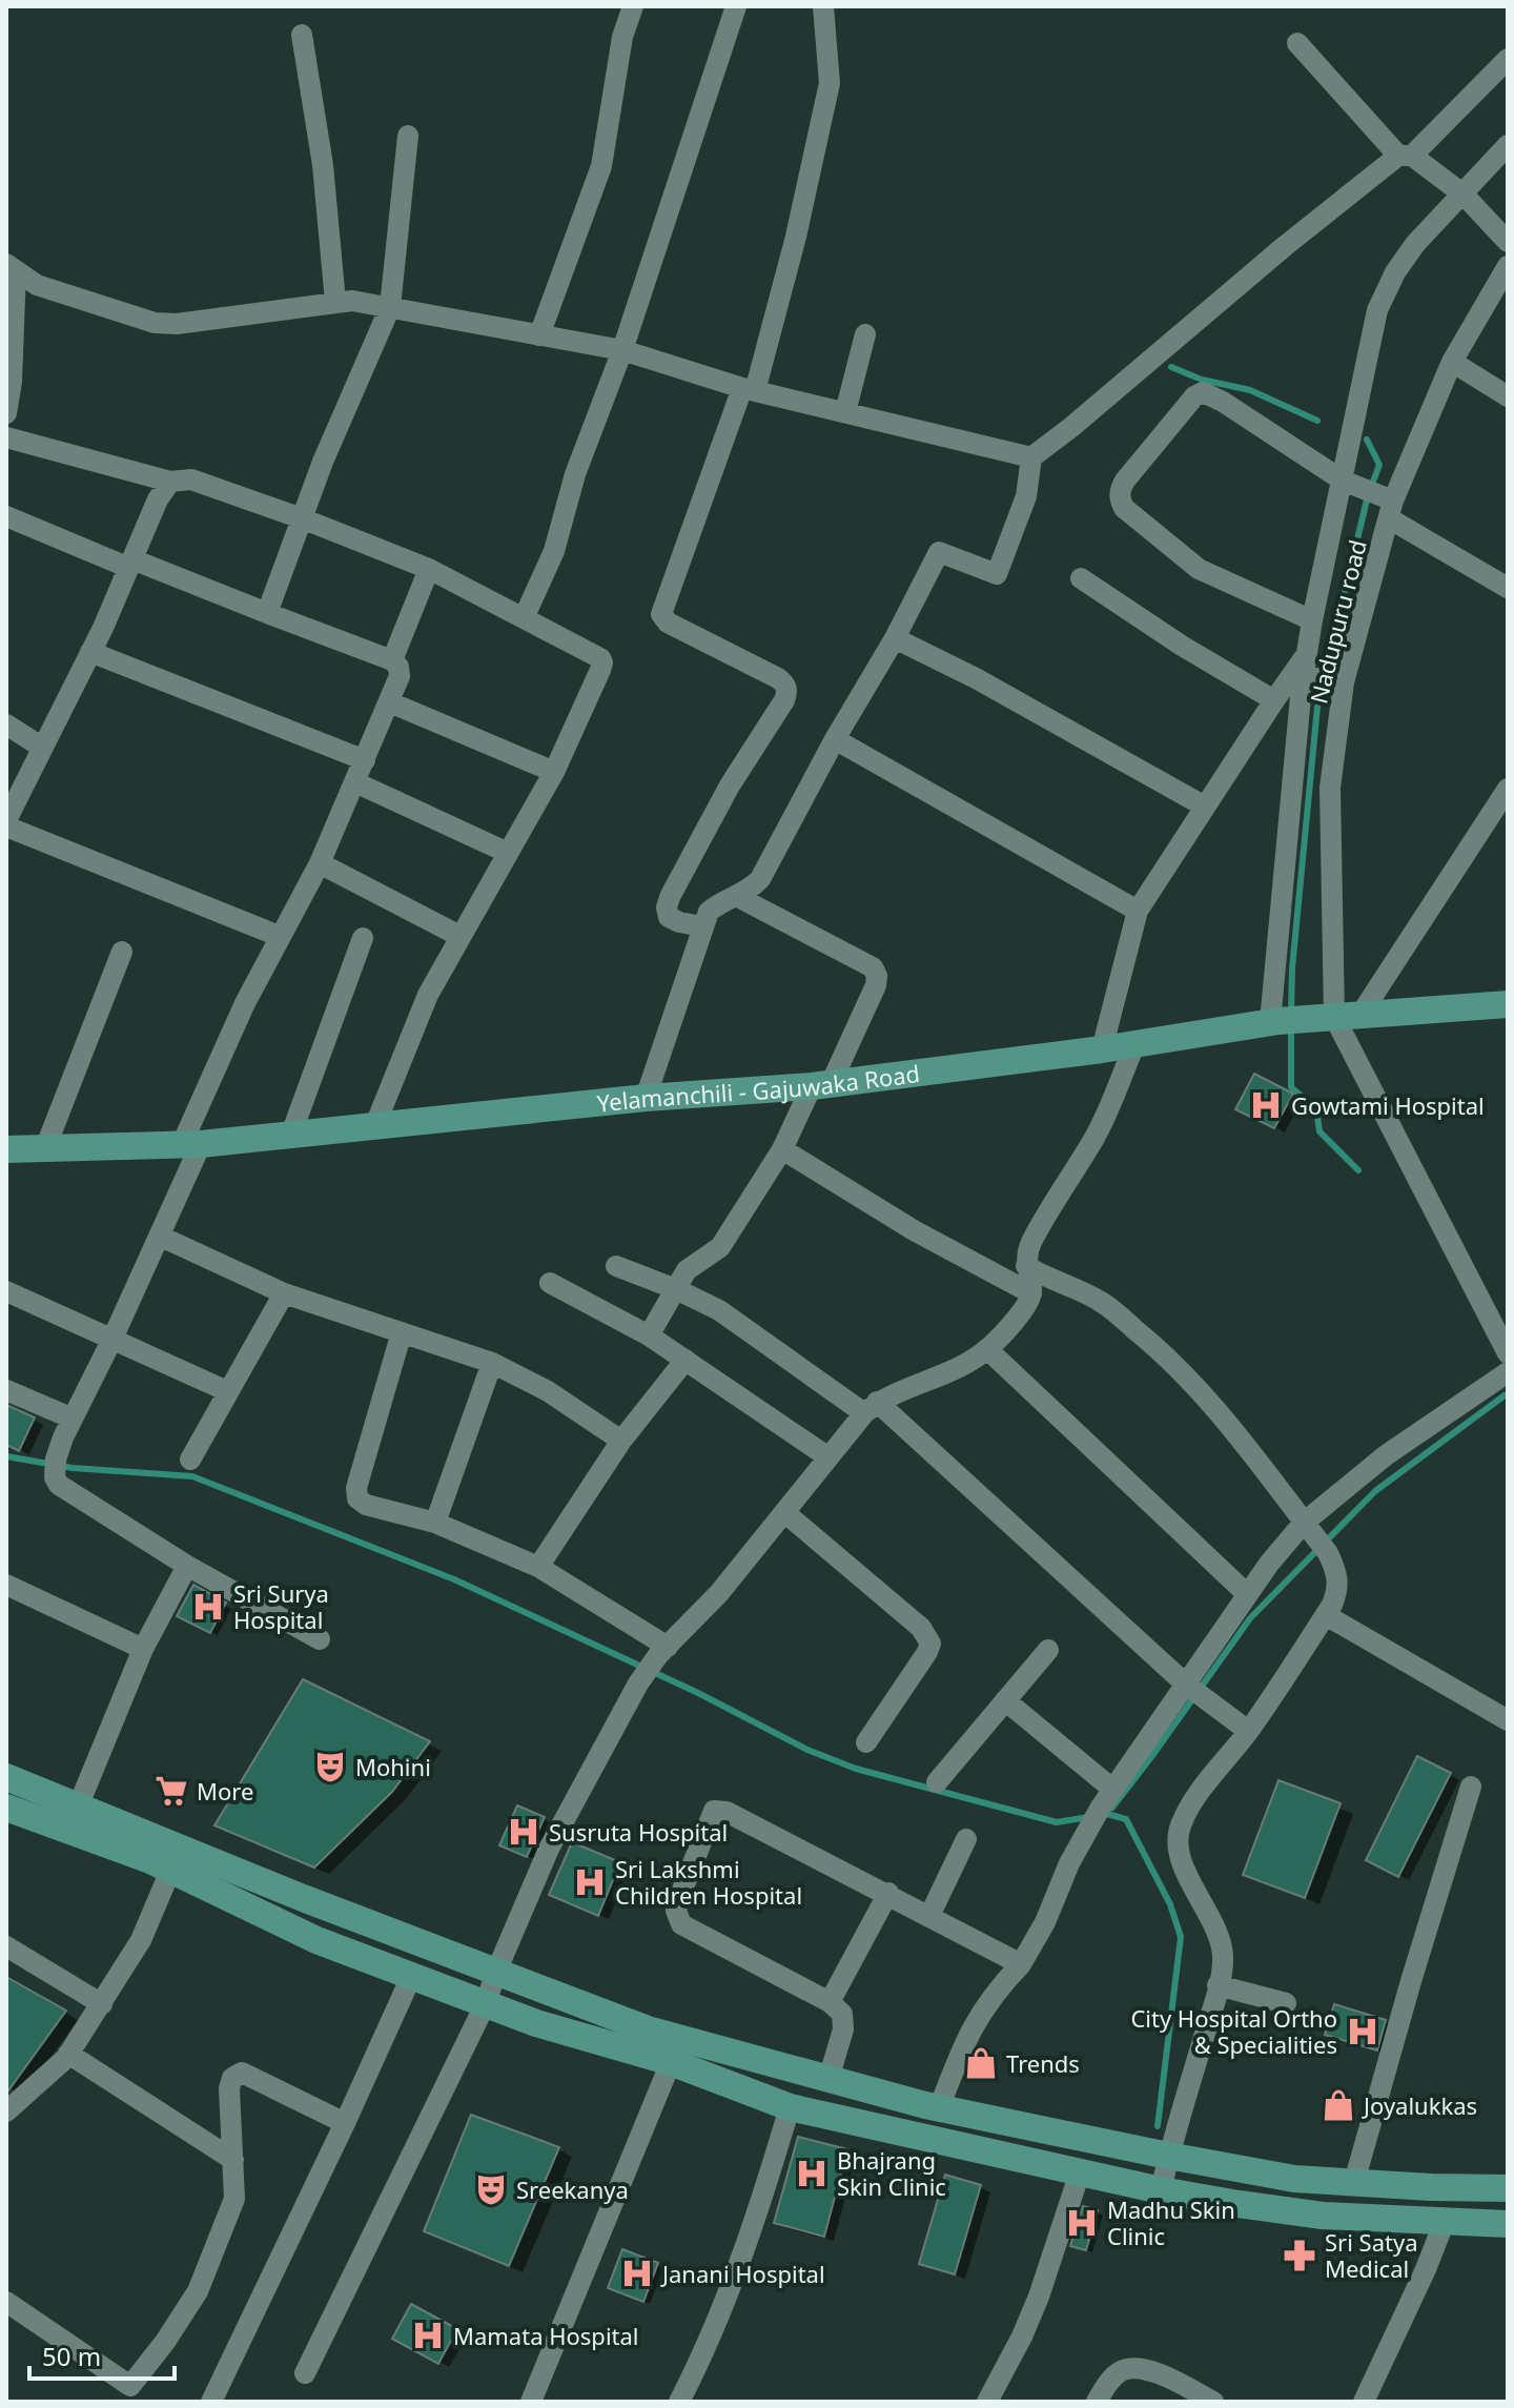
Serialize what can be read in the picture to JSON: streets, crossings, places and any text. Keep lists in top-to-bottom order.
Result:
{
  "streets": {
    "main road": ["Yelamanchili - Gajuwaka Road"],
    "street": ["Nadupuru road"]
  },
  "crossings": [
    ["Nadupuru road", "Yelamanchili - Gajuwaka Road"]
  ],
  "places": {
    "hospital": [
      "Gowtami Hospital",
      "Sri Surya Hospital",
      "Susruta Hospital",
      "Sri Lakshmi Children Hospital",
      "City Hospital Ortho & Specialities",
      "Bhajrang Skin Clinic",
      "Madhu Skin Clinic",
      "Janani Hospital",
      "Mamata Hospital"
    ],
    "theatre": ["Mohini", "Sreekanya"],
    "supermarket": ["More"],
    "shop": ["Trends", "Joyalukkas"],
    "pharmacy": ["Sri Satya Medical"]
  },
  "scale_bar": "50 m"
}
